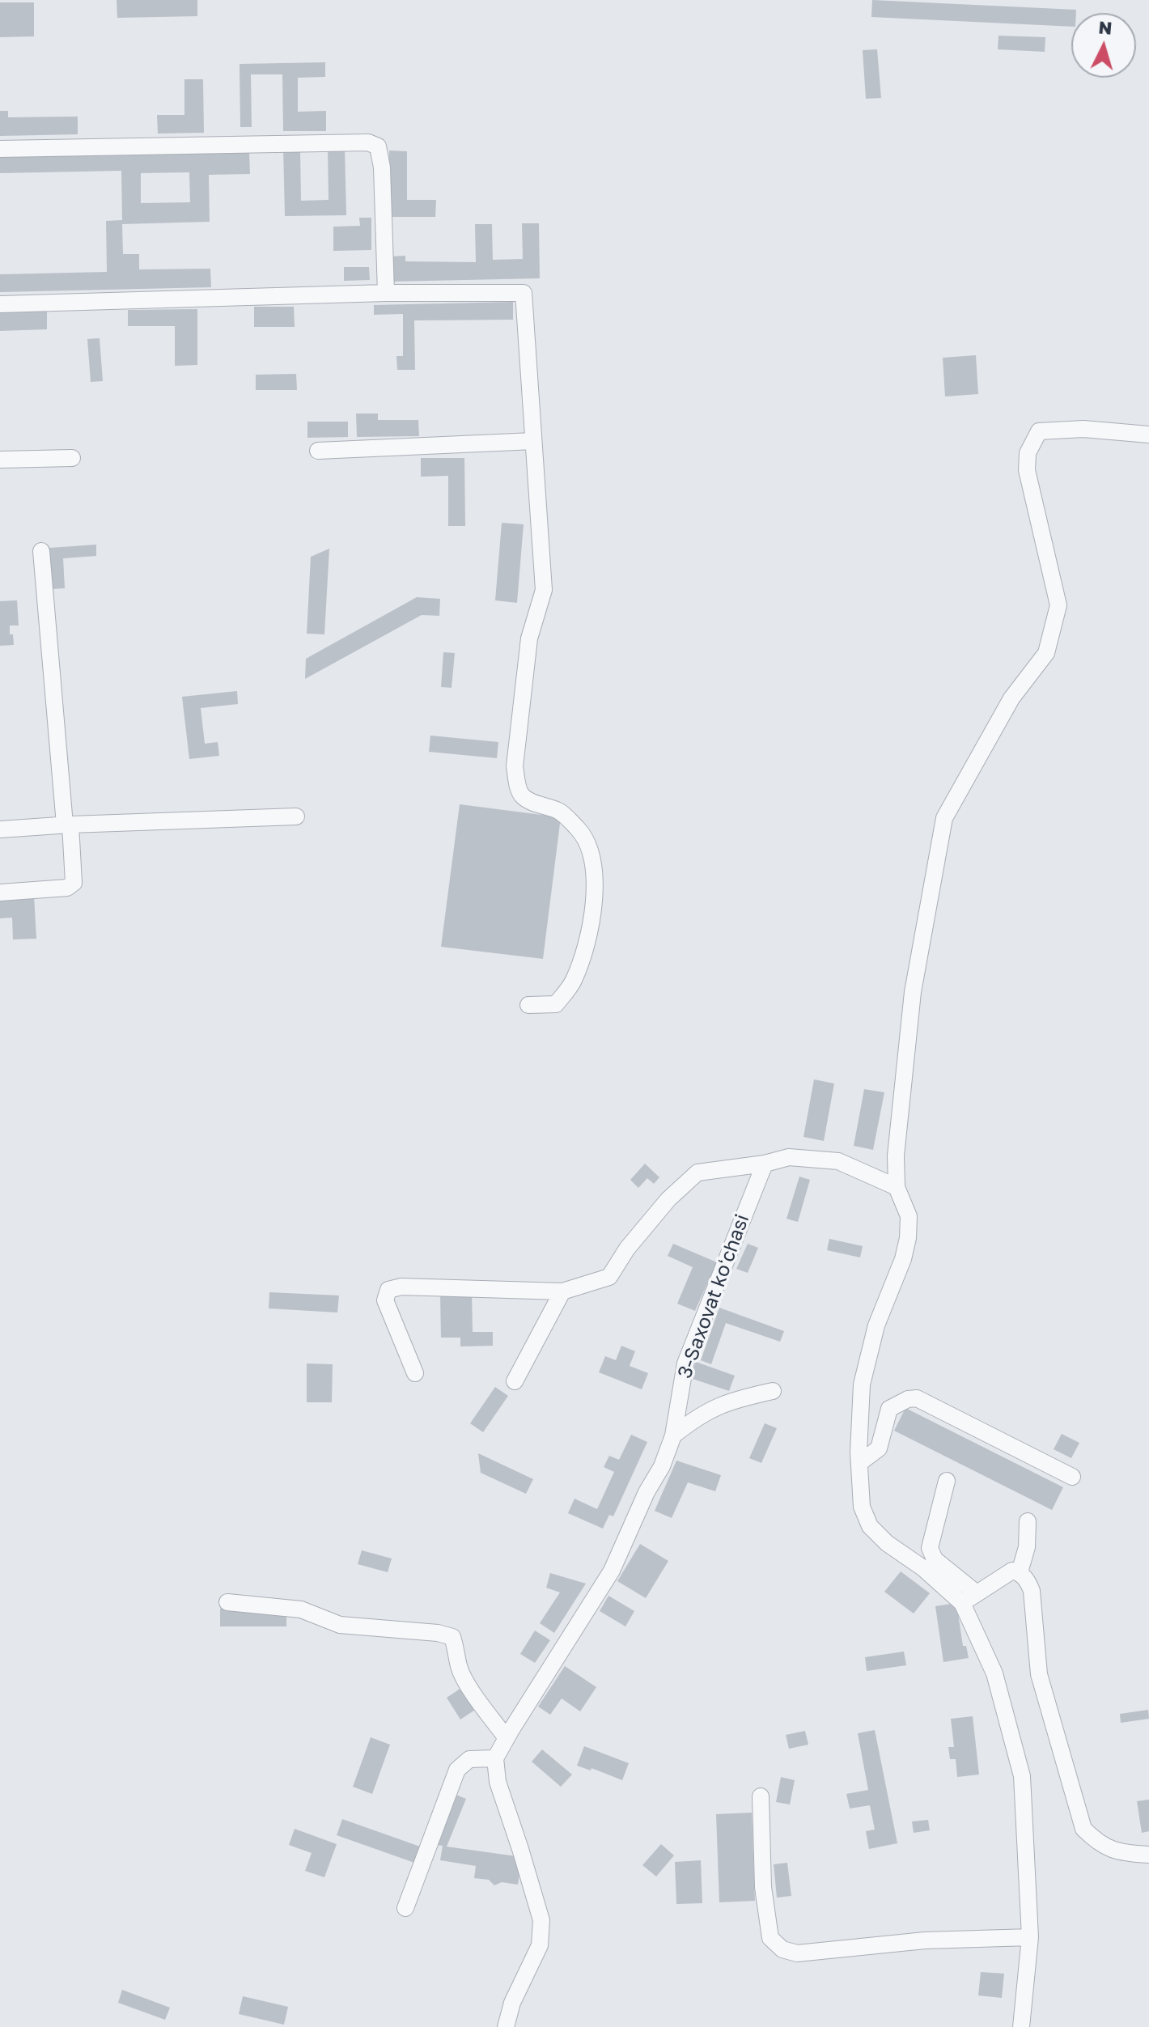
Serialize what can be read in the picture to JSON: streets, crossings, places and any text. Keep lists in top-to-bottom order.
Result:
{
  "streets": {
    "street": ["3-Saxovat koʻchasi"]
  },
  "north": "top"
}
